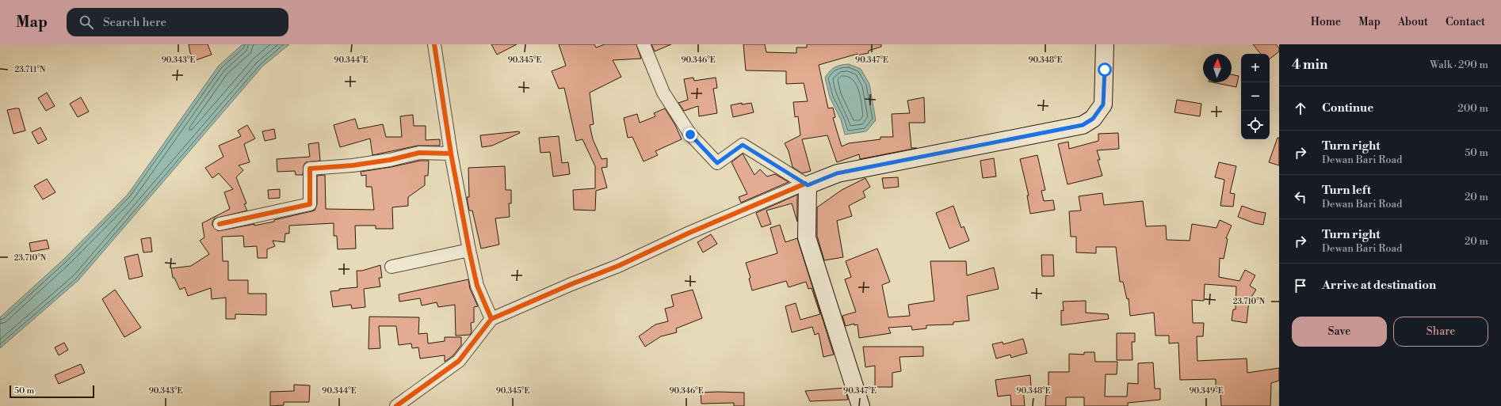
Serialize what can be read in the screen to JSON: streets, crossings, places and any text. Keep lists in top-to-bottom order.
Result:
{
  "scale_bar": "50 m",
  "north": "top",
  "page": {
    "header": "Map",
    "search": "Search here",
    "nav": [
      "Home",
      "Map",
      "About",
      "Contact"
    ],
    "heading": ["4 min", "Walk · 290 m"],
    "map_buttons": ["+", "−"],
    "list": [
      ["Continue", "200 m"],
      ["Turn right", "Dewan Bari Road", "50 m"],
      ["Turn left", "Dewan Bari Road", "20 m"],
      ["Turn right", "Dewan Bari Road", "20 m"],
      "Arrive at destination"
    ],
    "buttons": ["Save", "Share"],
    "scale": "50 m"
  },
  "coordinates": [
    "90.343°E",
    "90.344°E",
    "90.345°E",
    "90.346°E",
    "90.347°E",
    "90.348°E",
    "23.711°N",
    "23.710°N",
    "90.349°E"
  ]
}
